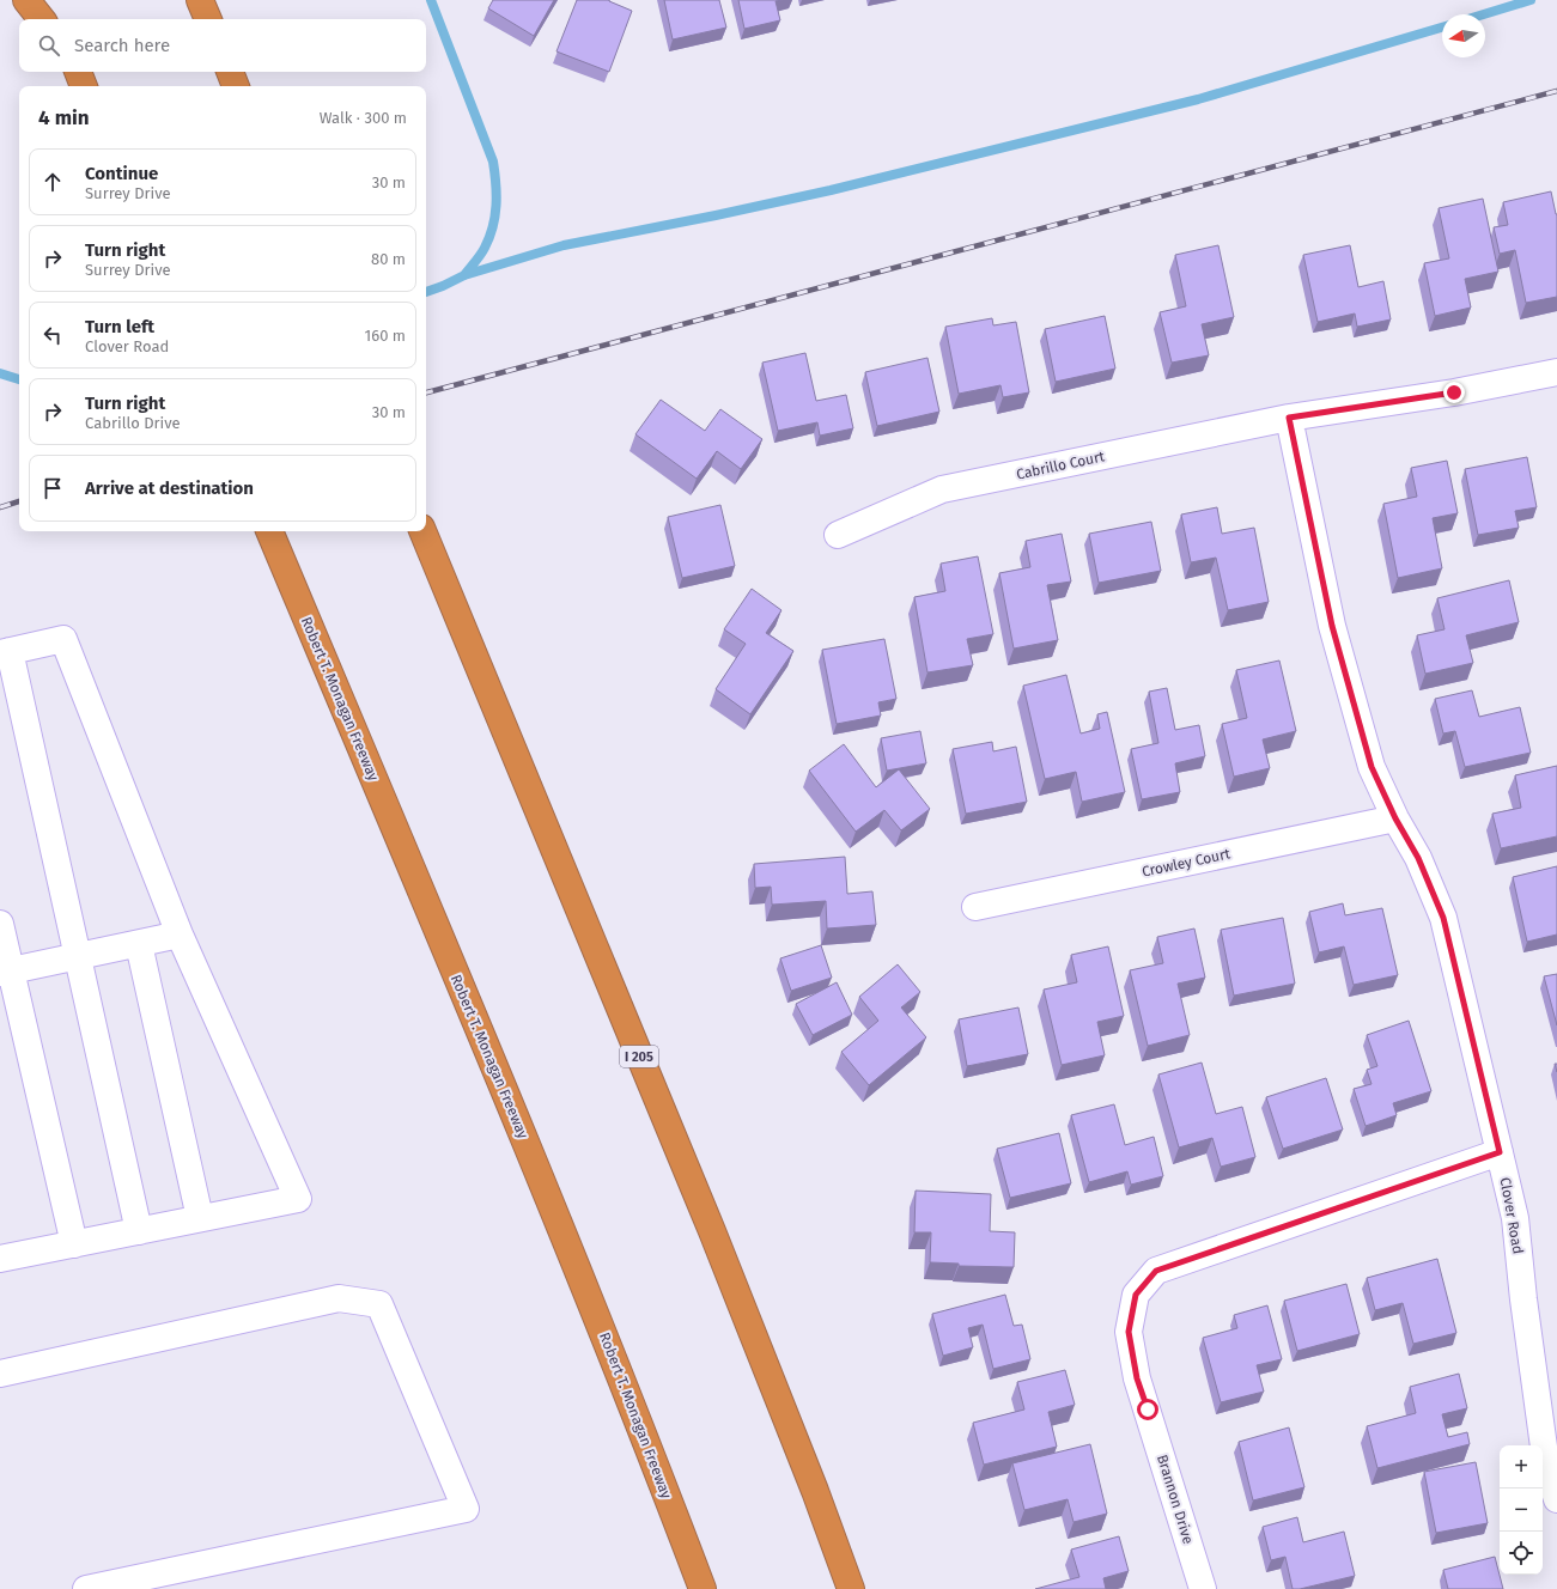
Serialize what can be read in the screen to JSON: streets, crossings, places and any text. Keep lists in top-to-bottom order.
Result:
{
  "streets": {
    "highway": ["Robert T. Monagan Freeway", "I 205"],
    "street": [
      "Cabrillo Court",
      "Crowley Court",
      "Clover Road",
      "Brannon Drive"
    ]
  },
  "crossings": [
    ["Cabrillo Court", "Clover Road"],
    ["Crowley Court", "Clover Road"],
    ["Clover Road", "Brannon Drive"]
  ],
  "north": "left",
  "page": {
    "search": "Search here",
    "heading": ["4 min", "Walk · 300 m"],
    "list": [
      ["Continue", "Surrey Drive", "30 m"],
      ["Turn right", "Surrey Drive", "80 m"],
      ["Turn left", "Clover Road", "160 m"],
      ["Turn right", "Cabrillo Drive", "30 m"],
      "Arrive at destination"
    ],
    "map_buttons": ["+", "−"]
  }
}
